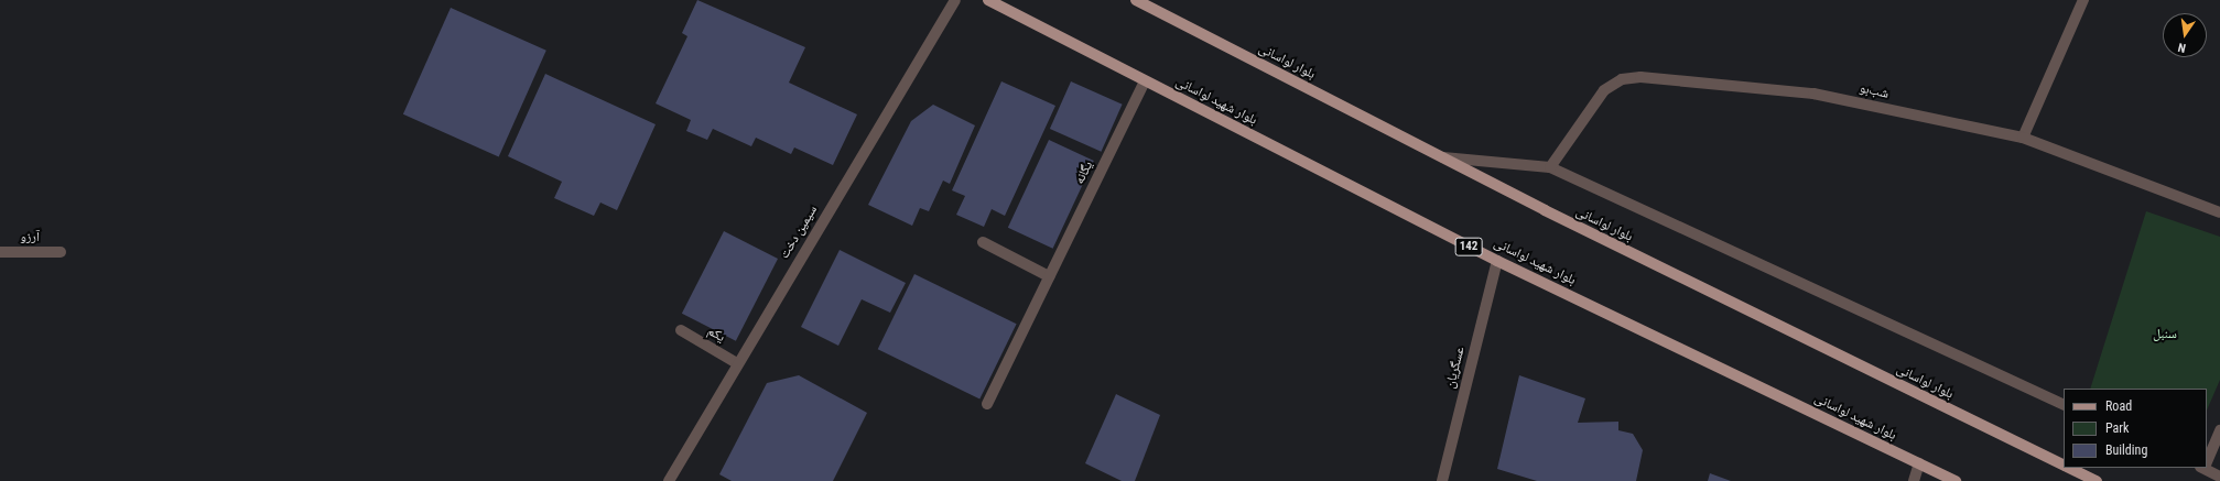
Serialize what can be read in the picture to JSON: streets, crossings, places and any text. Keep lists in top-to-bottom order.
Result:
{
  "streets": {
    "main road": ["بلوار لواسانی", "بلوار شهید لواسانی", "142"],
    "street": [
      "شب‌بو",
      "یگانه",
      "سیمین دخت",
      "آرزو",
      "یکم",
      "عسگریان"
    ]
  },
  "crossings": [
    ["بلوار شهید لواسانی", "یگانه"],
    ["بلوار شهید لواسانی", "عسگریان"],
    ["سیمین دخت", "یکم"]
  ],
  "parks": ["سنبل"],
  "legend": ["Road", "Park", "Building"],
  "north": "bottom"
}
